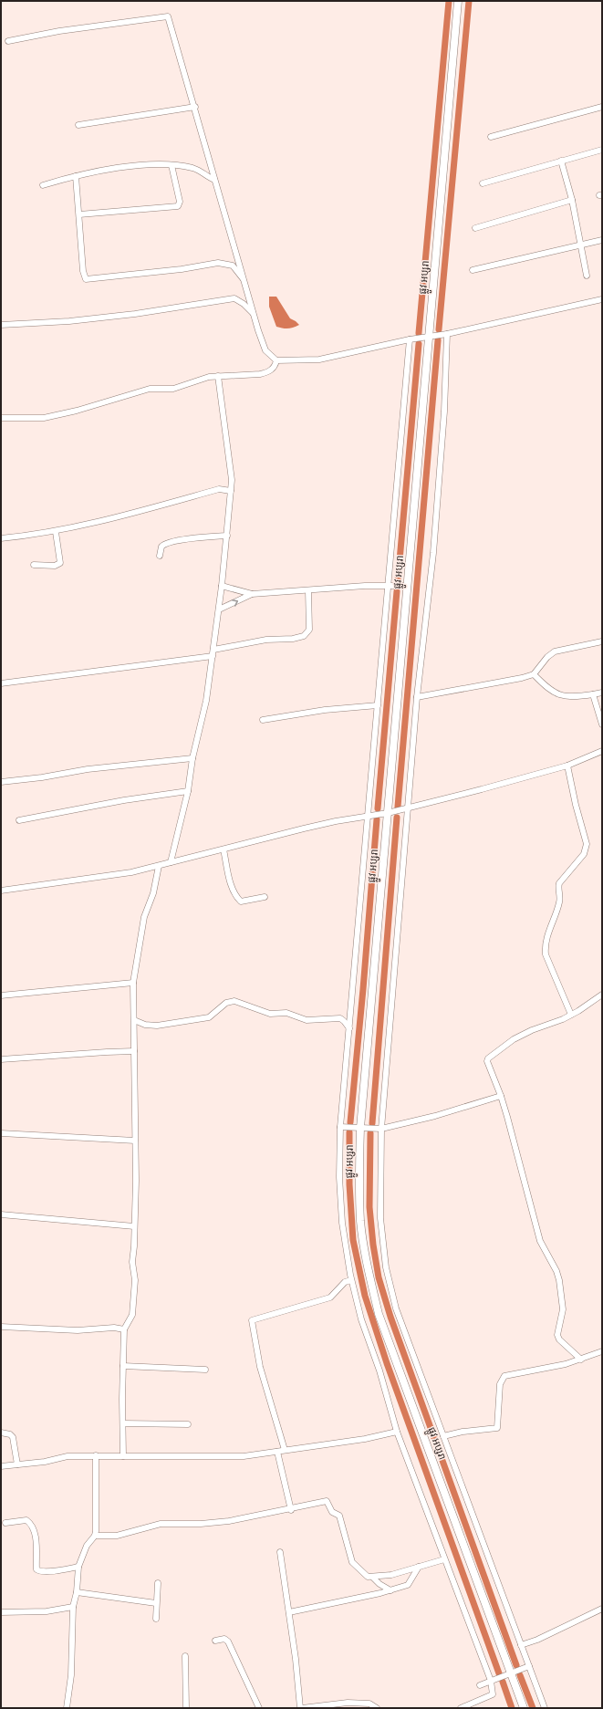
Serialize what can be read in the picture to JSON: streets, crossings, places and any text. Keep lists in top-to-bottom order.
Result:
{
  "streets": {
    "street": ["ផ្លូវ អប្សរា"]
  }
}
